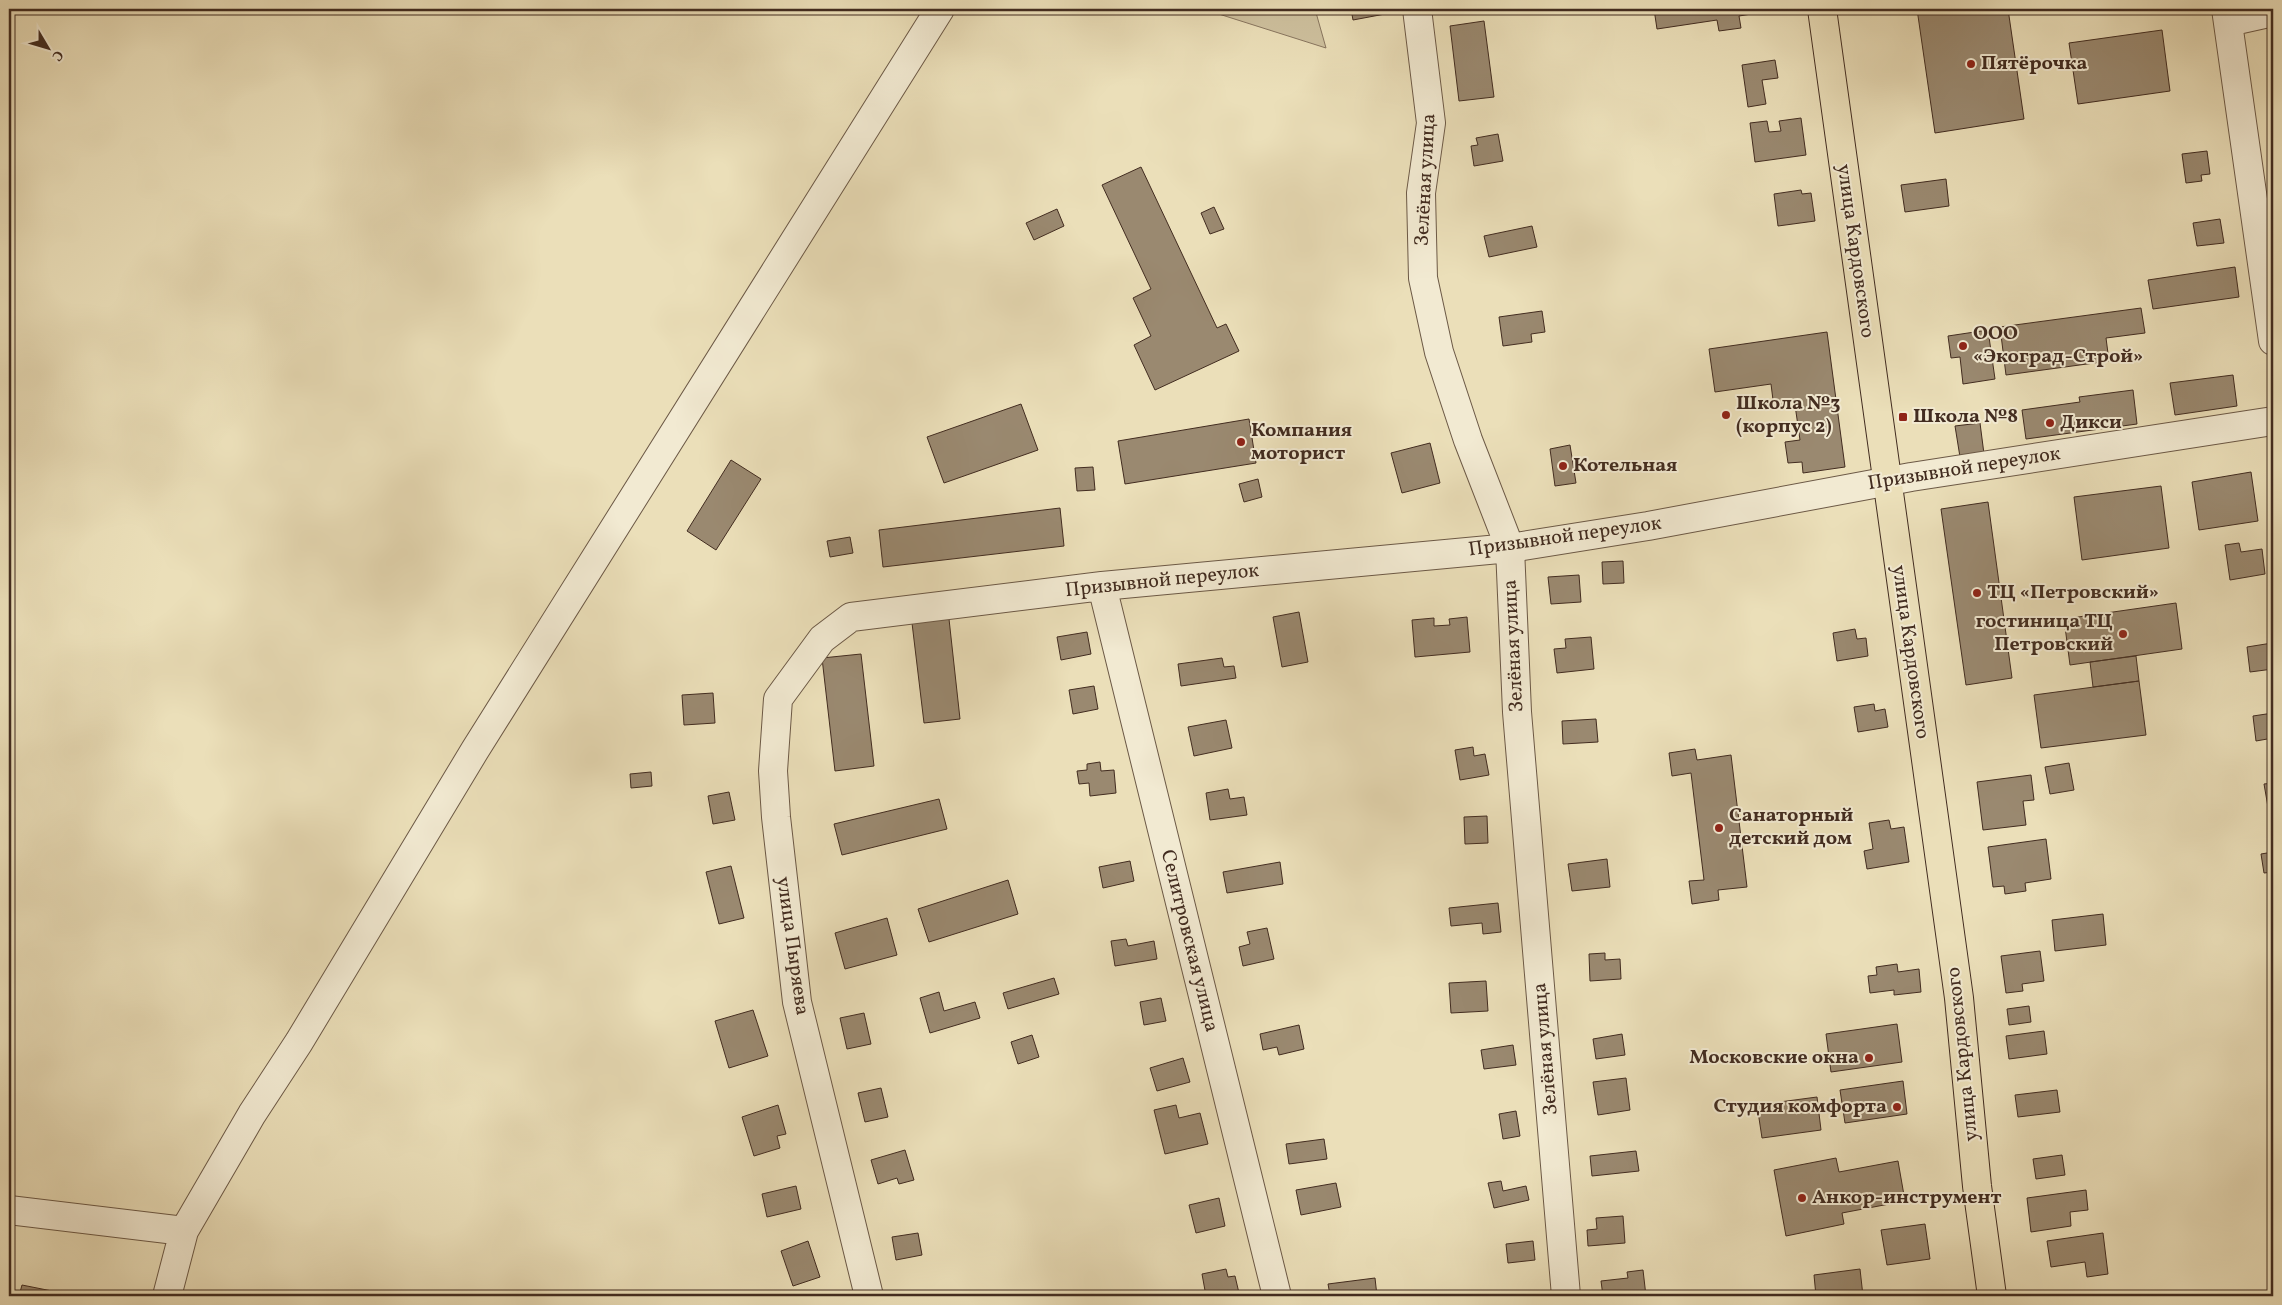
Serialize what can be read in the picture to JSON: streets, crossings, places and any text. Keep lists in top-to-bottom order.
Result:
{
  "streets": {
    "main road": ["улица Кардовского"],
    "street": [
      "Зелёная улица",
      "Призывной переулок",
      "Селитровская улица",
      "улица Пыряева"
    ]
  },
  "crossings": [
    ["Зелёная улица", "Призывной переулок"],
    ["улица Кардовского", "Призывной переулок"],
    ["Призывной переулок", "Селитровская улица"],
    ["Призывной переулок", "улица Пыряева"]
  ],
  "places": {
    "other": [
      "Пятёрочка",
      "ООО «Экоград-Строй»",
      "Школа №3 (корпус 2)",
      "Дикси",
      "Компания моторист",
      "Котельная",
      "ТЦ «Петровский»",
      "гостиница ТЦ Петровский",
      "Санаторный детский дом",
      "Московские окна",
      "Студия комфорта",
      "Анкор-инструмент"
    ],
    "transit": ["Школа №8"]
  },
  "north": "bottom right"
}
